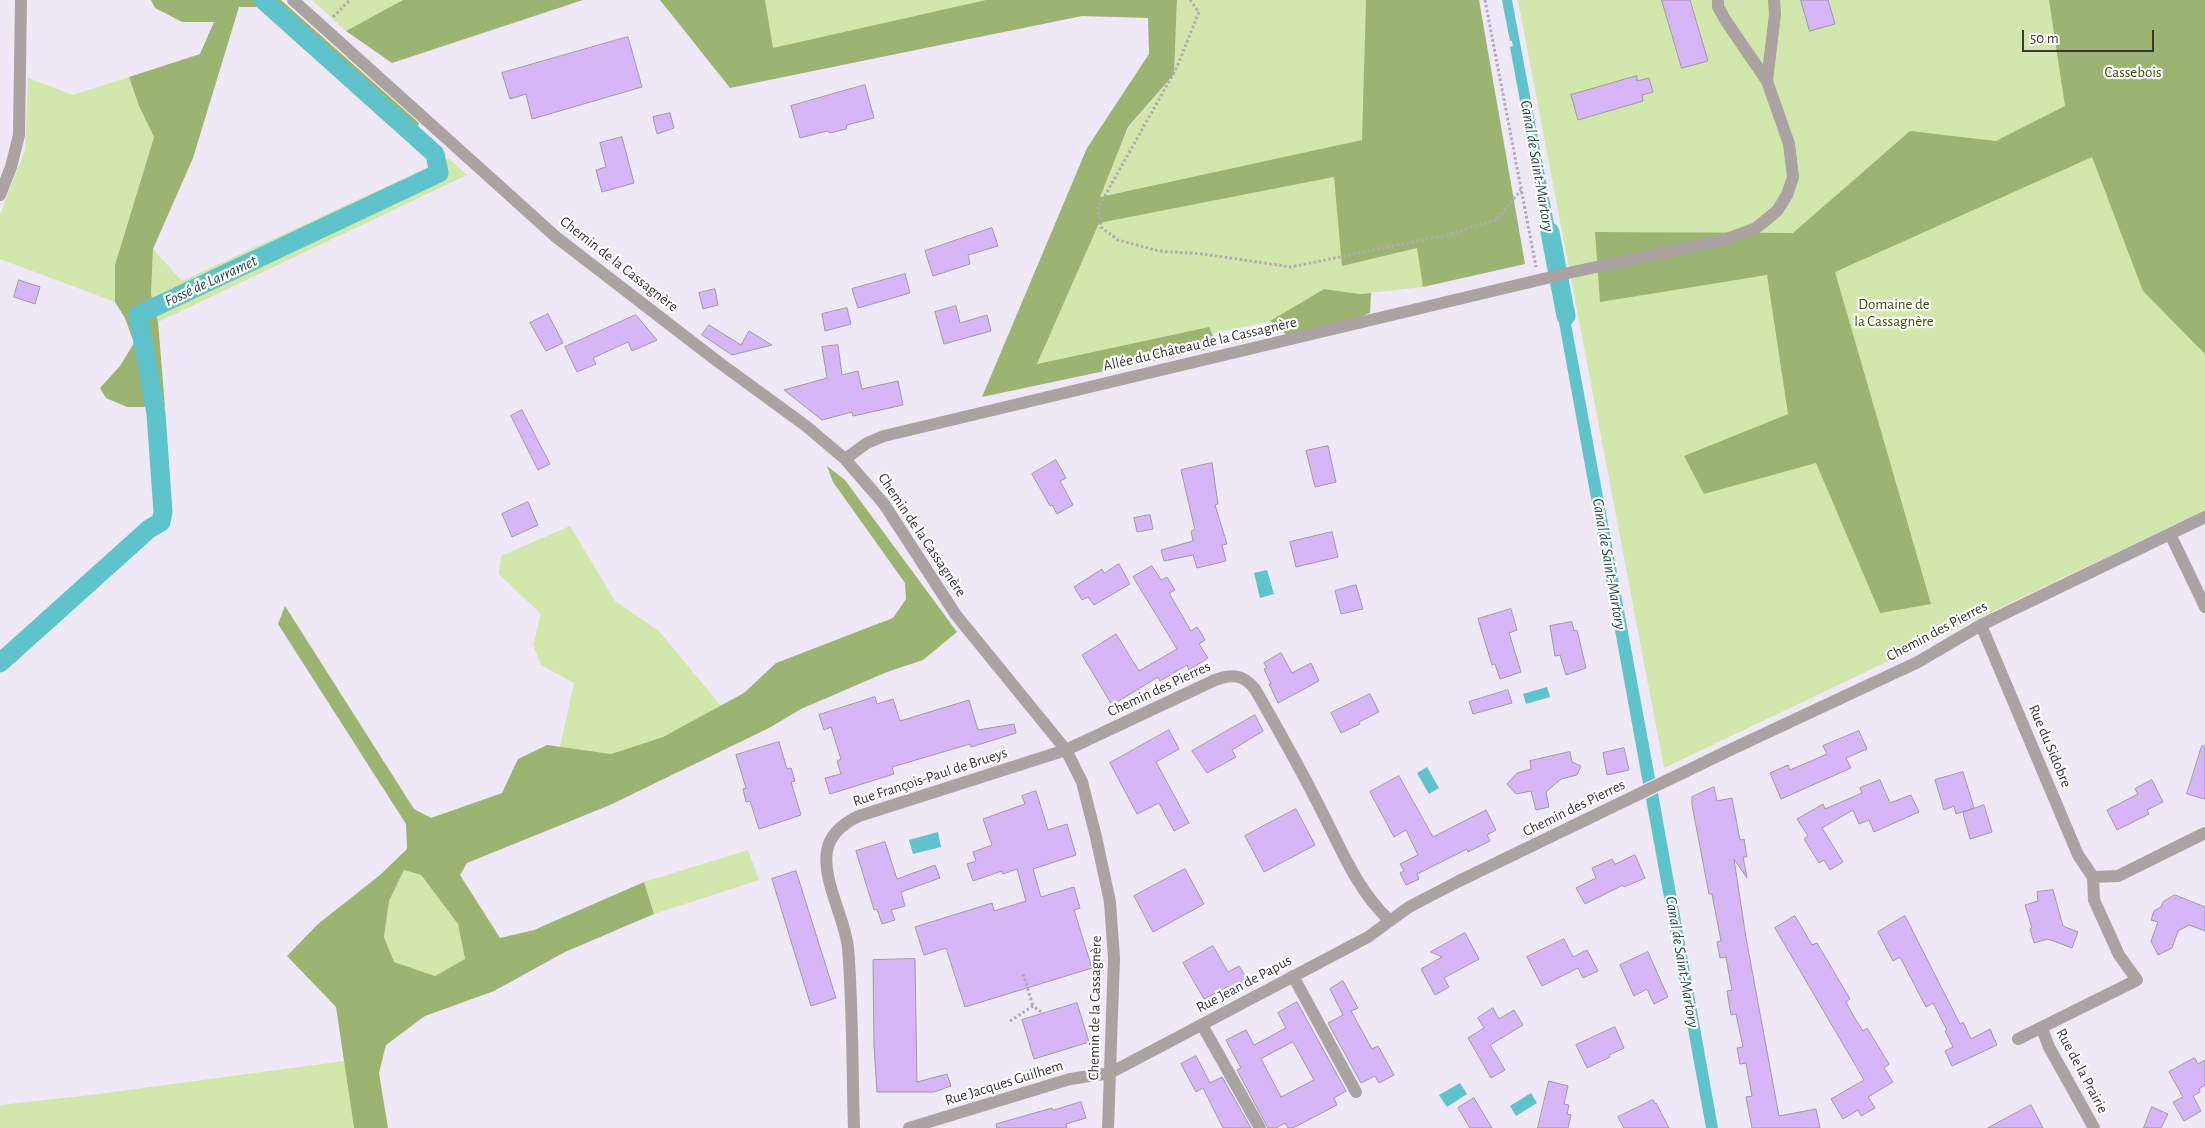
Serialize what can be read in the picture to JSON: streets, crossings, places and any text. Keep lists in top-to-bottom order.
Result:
{
  "streets": {
    "street": [
      "Chemin de la Cassagnère",
      "Allée du Château de la Cassagnère",
      "Chemin des Pierres",
      "Rue du Sidobre",
      "Rue François-Paul de Brueys",
      "Rue Jean de Papus",
      "Rue de la Prairie",
      "Rue Jacques Guilhem"
    ]
  },
  "crossings": [
    ["Chemin de la Cassagnère", "Allée du Château de la Cassagnère"],
    ["Chemin de la Cassagnère", "Chemin des Pierres"],
    ["Chemin de la Cassagnère", "Rue François-Paul de Brueys"],
    ["Chemin de la Cassagnère", "Rue Jean de Papus"],
    ["Chemin de la Cassagnère", "Rue Jacques Guilhem"],
    ["Chemin des Pierres", "Rue du Sidobre"],
    ["Chemin des Pierres", "Rue François-Paul de Brueys"],
    ["Chemin des Pierres", "Rue Jean de Papus"],
    ["Rue Jean de Papus", "Rue Jacques Guilhem"]
  ],
  "water": ["Canal de Saint-Martory", "Fossé de Larramet"],
  "parks": ["Cassebois", "Domaine de la Cassagnère"],
  "scale_bar": "50 m"
}
